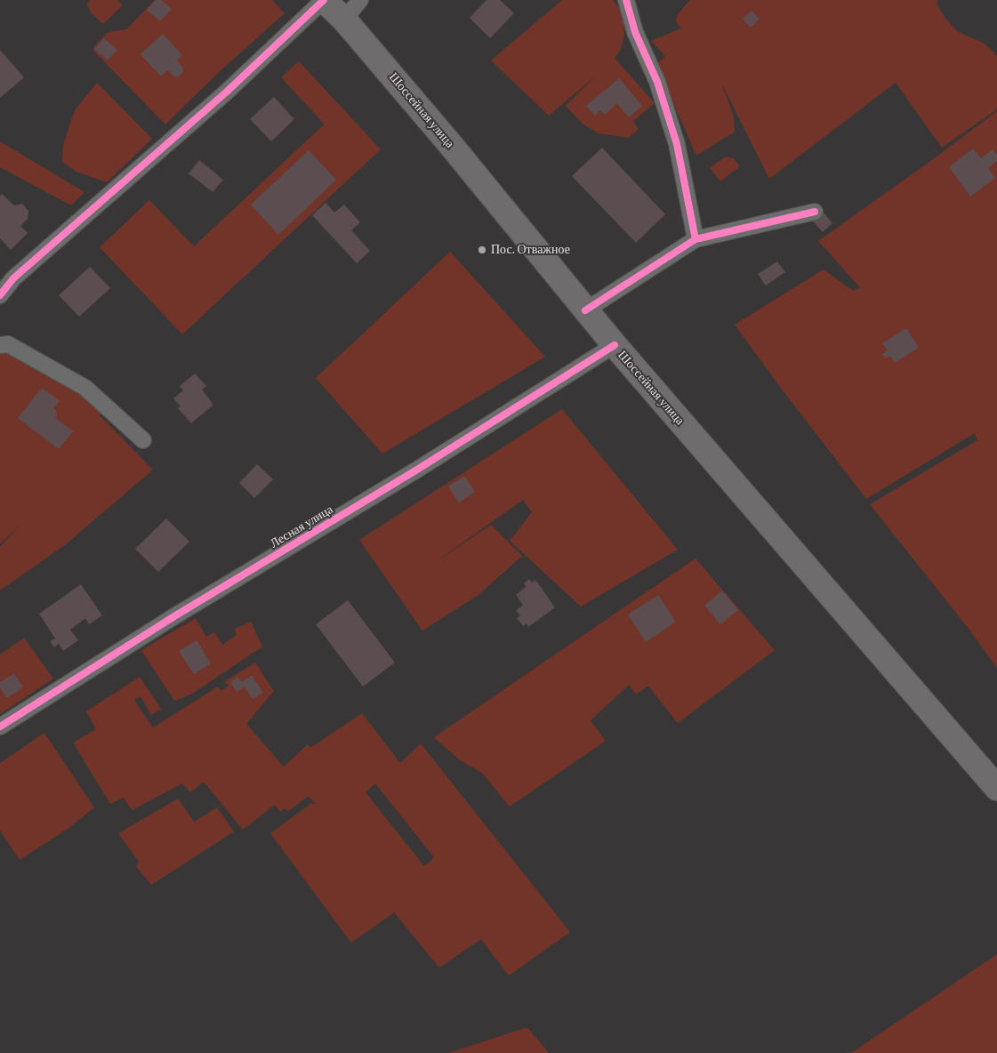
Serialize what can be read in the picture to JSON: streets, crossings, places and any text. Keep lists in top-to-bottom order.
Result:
{
  "streets": {
    "main road": ["Шоссейная улица"],
    "street": ["Лесная улица"]
  },
  "crossings": [
    ["Шоссейная улица", "Лесная улица"]
  ],
  "places": ["Пос. Отважное"]
}
